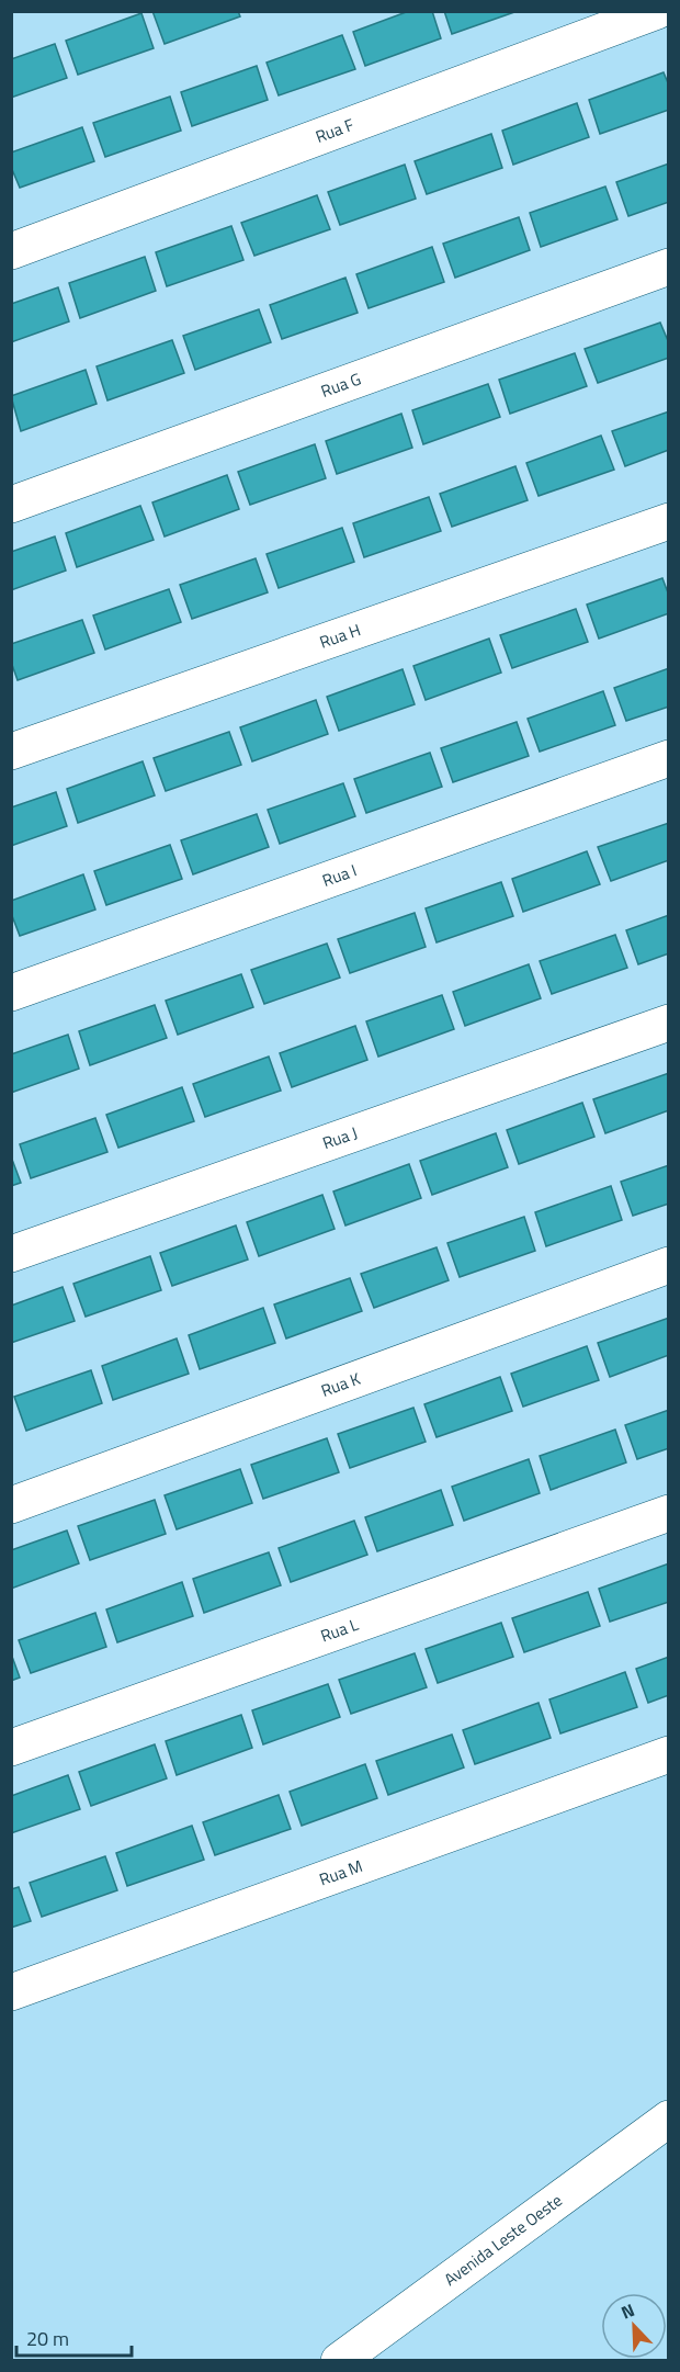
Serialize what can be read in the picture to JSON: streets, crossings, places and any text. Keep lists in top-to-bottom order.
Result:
{
  "streets": {
    "street": [
      "Rua F",
      "Rua G",
      "Rua H",
      "Rua I",
      "Rua J",
      "Rua K",
      "Rua L",
      "Rua M",
      "Avenida Leste Oeste"
    ]
  },
  "scale_bar": "20 m",
  "north": "top left"
}
